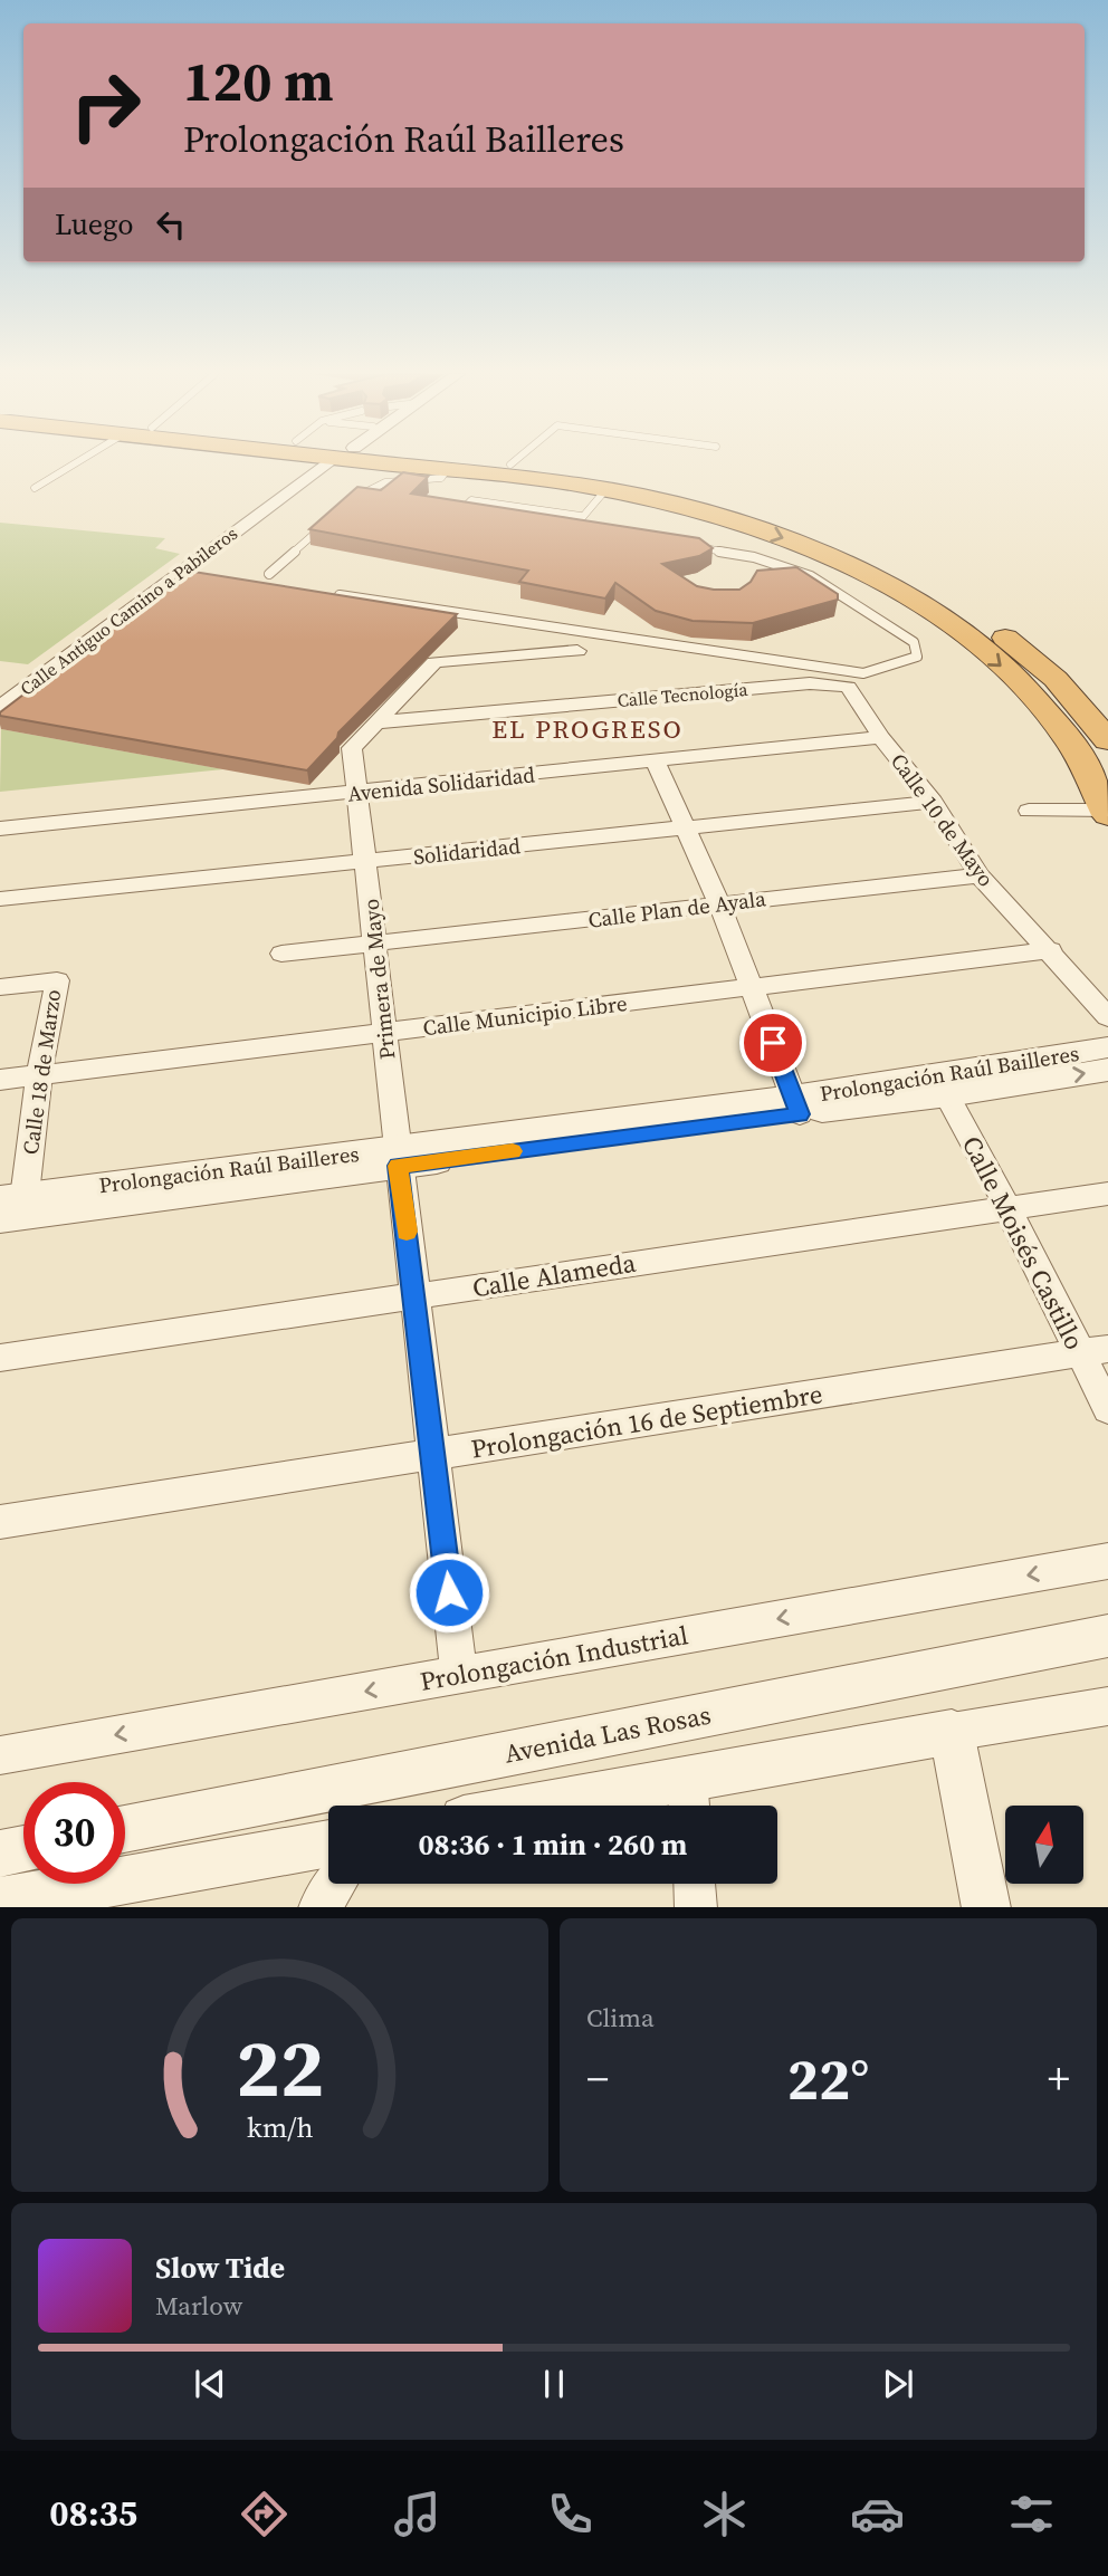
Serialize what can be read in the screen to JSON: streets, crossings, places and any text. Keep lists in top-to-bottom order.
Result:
{
  "streets": {
    "street": [
      "Calle Antiguo Camino a Pabileros",
      "Calle Tecnología",
      "Avenida Solidaridad",
      "Calle 10 de Mayo",
      "Solidaridad",
      "Calle Plan de Ayala",
      "Primera de Mayo",
      "Calle Municipio Libre",
      "Calle 18 de Marzo",
      "Prolongación Raúl Bailleres",
      "Calle Moisés Castillo",
      "Calle Alameda",
      "Prolongación 16 de Septiembre",
      "Prolongación Industrial",
      "Avenida Las Rosas"
    ]
  },
  "crossings": [
    ["Calle Tecnología", "Calle 10 de Mayo"],
    ["Calle Tecnología", "Primera de Mayo"],
    ["Avenida Solidaridad", "Calle 10 de Mayo"],
    ["Avenida Solidaridad", "Primera de Mayo"],
    ["Calle 10 de Mayo", "Solidaridad"],
    ["Calle 10 de Mayo", "Calle Plan de Ayala"],
    ["Calle 10 de Mayo", "Calle Municipio Libre"],
    ["Solidaridad", "Primera de Mayo"],
    ["Calle Plan de Ayala", "Primera de Mayo"],
    ["Primera de Mayo", "Calle Municipio Libre"],
    ["Primera de Mayo", "Prolongación Raúl Bailleres"],
    ["Primera de Mayo", "Calle Alameda"],
    ["Primera de Mayo", "Prolongación 16 de Septiembre"],
    ["Primera de Mayo", "Prolongación Industrial"],
    ["Calle Municipio Libre", "Calle 18 de Marzo"],
    ["Calle 18 de Marzo", "Prolongación Raúl Bailleres"],
    ["Prolongación Raúl Bailleres", "Calle Moisés Castillo"],
    ["Calle Moisés Castillo", "Calle Alameda"],
    ["Calle Moisés Castillo", "Prolongación 16 de Septiembre"]
  ],
  "districts": ["EL PROGRESO"],
  "north": "top",
  "page": {
    "turn": ["120 m", "Prolongación Raúl Bailleres"],
    "then": "Luego",
    "limit": "30",
    "trip": "08:36 · 1 min · 260 m",
    "tile": "Clima",
    "heat": ["−", "22°", "+"],
    "song": ["Slow Tide", "Marlow"],
    "tabs": "08:35",
    "gauge": ["22", "km/h"]
  }
}
